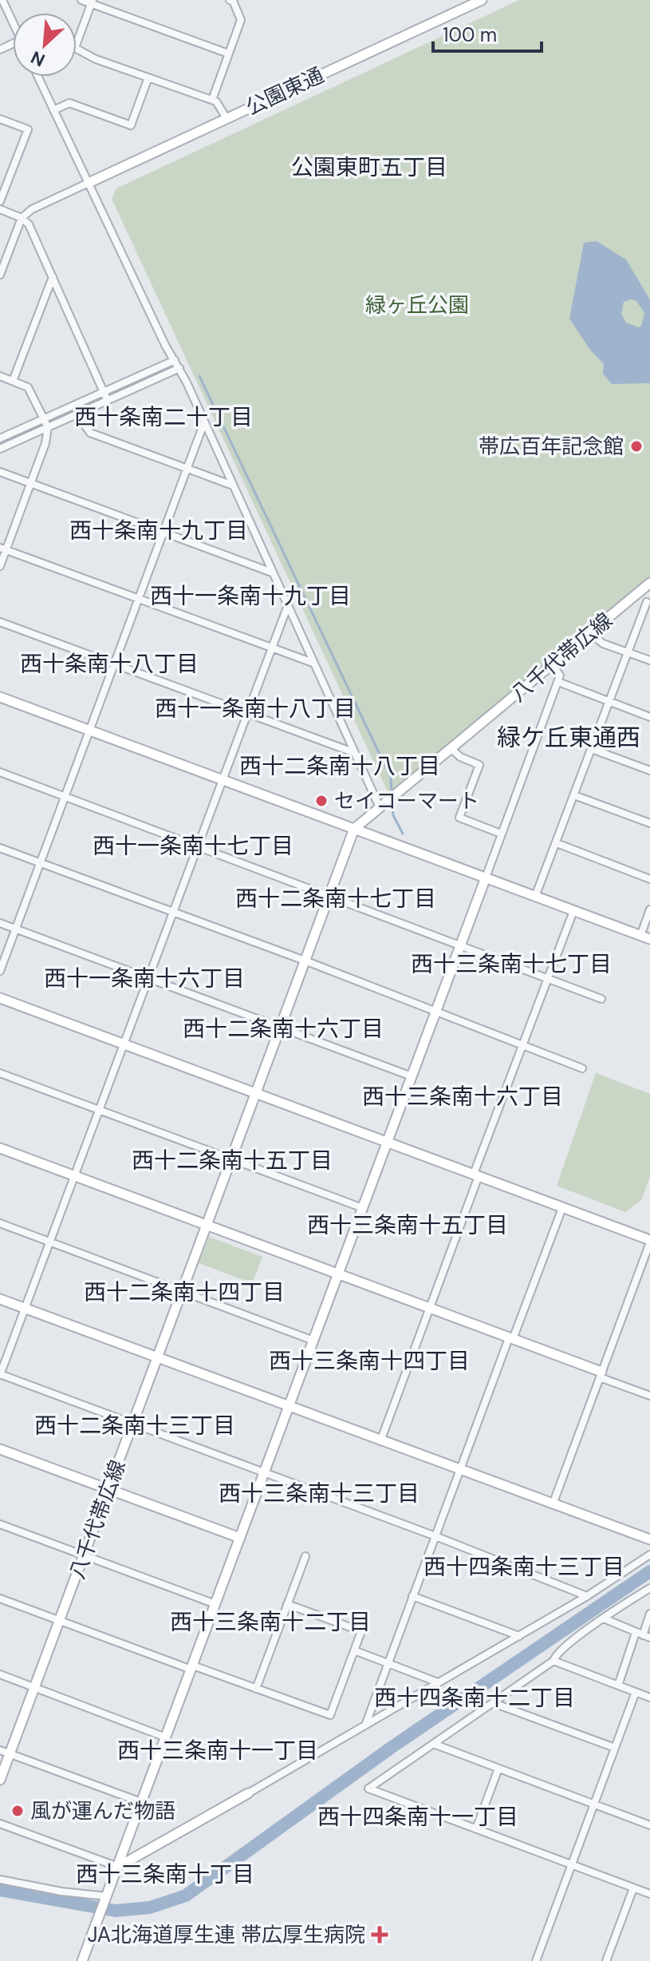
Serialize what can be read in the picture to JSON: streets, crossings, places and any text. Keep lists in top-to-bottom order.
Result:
{
  "streets": {
    "street": ["公園東通", "八千代帯広線"]
  },
  "districts": [
    "公園東町五丁目",
    "西十条南二十丁目",
    "西十条南十九丁目",
    "西十一条南十九丁目",
    "西十条南十八丁目",
    "西十一条南十八丁目",
    "緑ケ丘東通西",
    "西十二条南十八丁目",
    "西十一条南十七丁目",
    "西十二条南十七丁目",
    "西十三条南十七丁目",
    "西十一条南十六丁目",
    "西十二条南十六丁目",
    "西十三条南十六丁目",
    "西十二条南十五丁目",
    "西十三条南十五丁目",
    "西十二条南十四丁目",
    "西十三条南十四丁目",
    "西十二条南十三丁目",
    "西十三条南十三丁目",
    "西十四条南十三丁目",
    "西十三条南十二丁目",
    "西十四条南十二丁目",
    "西十三条南十一丁目",
    "西十四条南十一丁目",
    "西十三条南十丁目"
  ],
  "parks": ["緑ヶ丘公園"],
  "places": {
    "other": ["帯広百年記念館", "セイコーマート", "風が運んだ物語"],
    "health": ["JA北海道厚生連 帯広厚生病院"]
  },
  "scale_bar": "100 m",
  "north": "bottom left"
}
